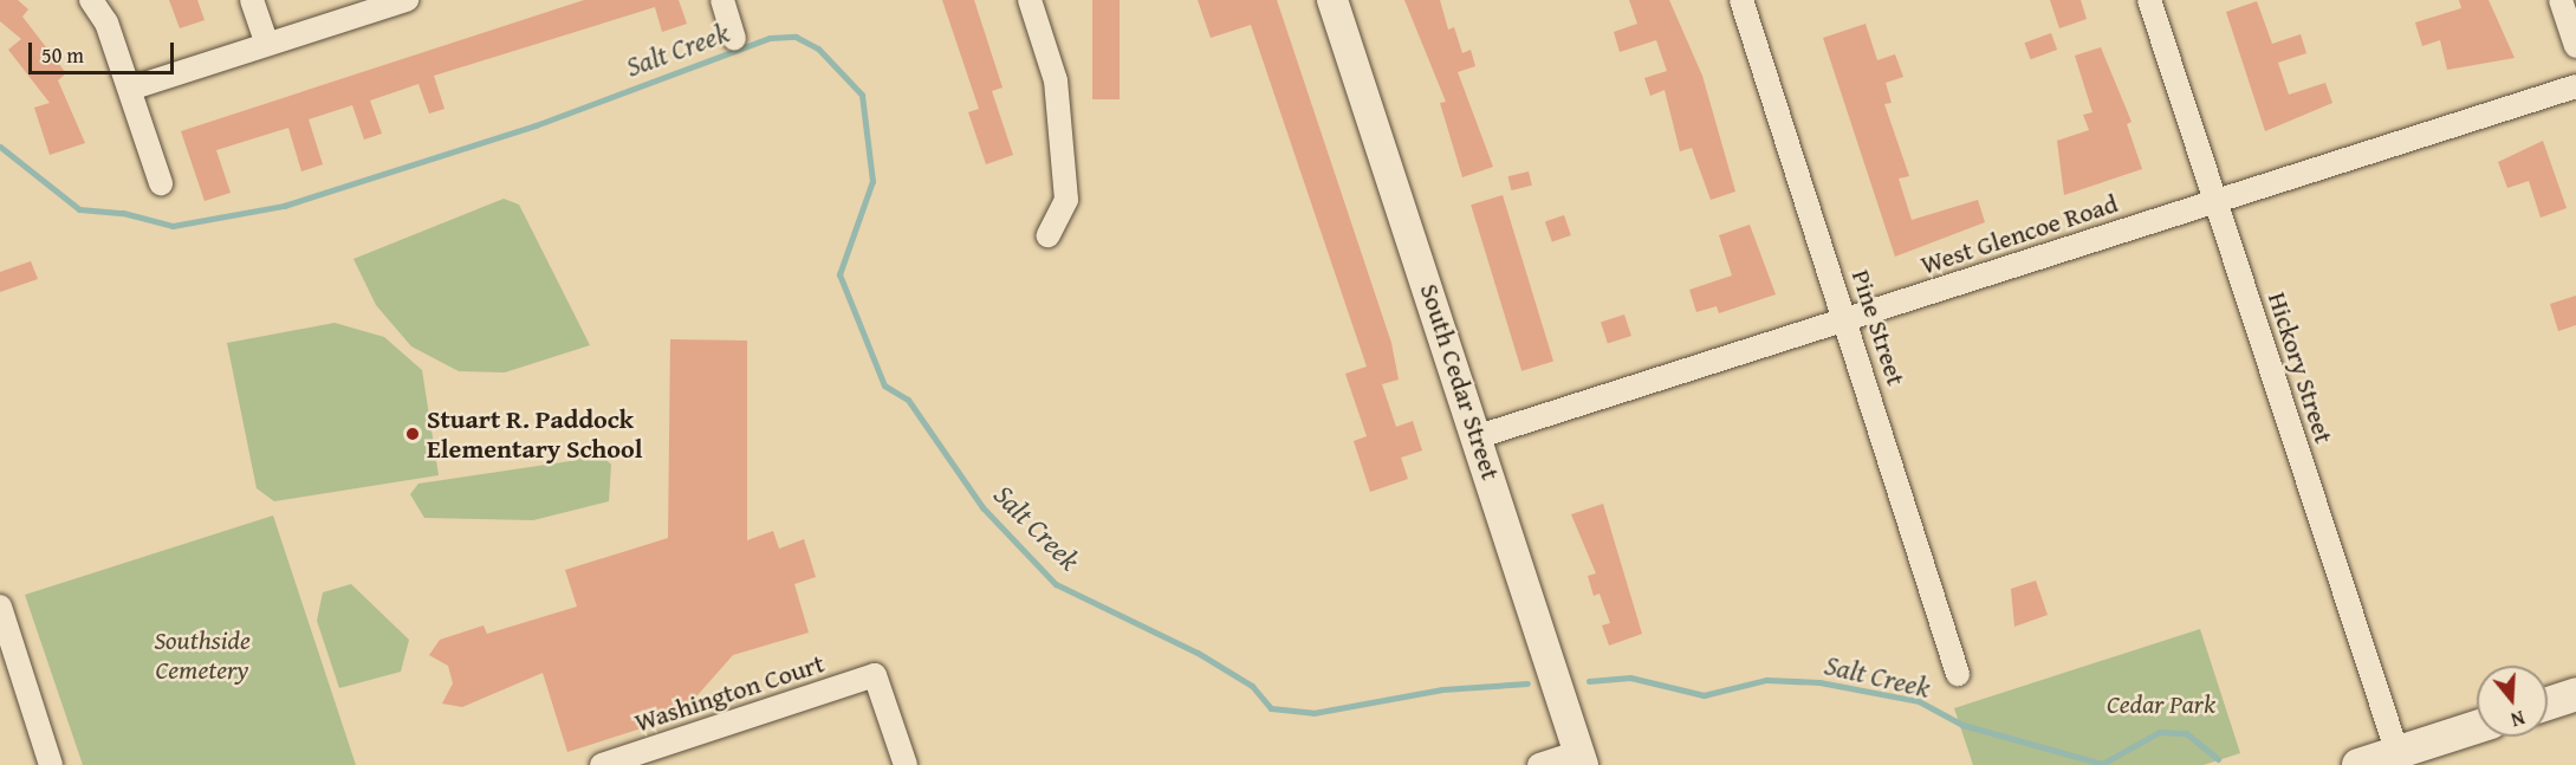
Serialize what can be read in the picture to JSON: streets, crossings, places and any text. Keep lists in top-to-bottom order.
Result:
{
  "streets": {
    "street": [
      "West Glencoe Road",
      "Pine Street",
      "Hickory Street",
      "South Cedar Street",
      "Washington Court"
    ]
  },
  "crossings": [
    ["West Glencoe Road", "Pine Street"],
    ["West Glencoe Road", "Hickory Street"],
    ["West Glencoe Road", "South Cedar Street"]
  ],
  "water": ["Salt Creek"],
  "parks": ["Southside Cemetery", "Cedar Park"],
  "places": ["Stuart R. Paddock Elementary School"],
  "scale_bar": "50 m",
  "north": "bottom"
}
